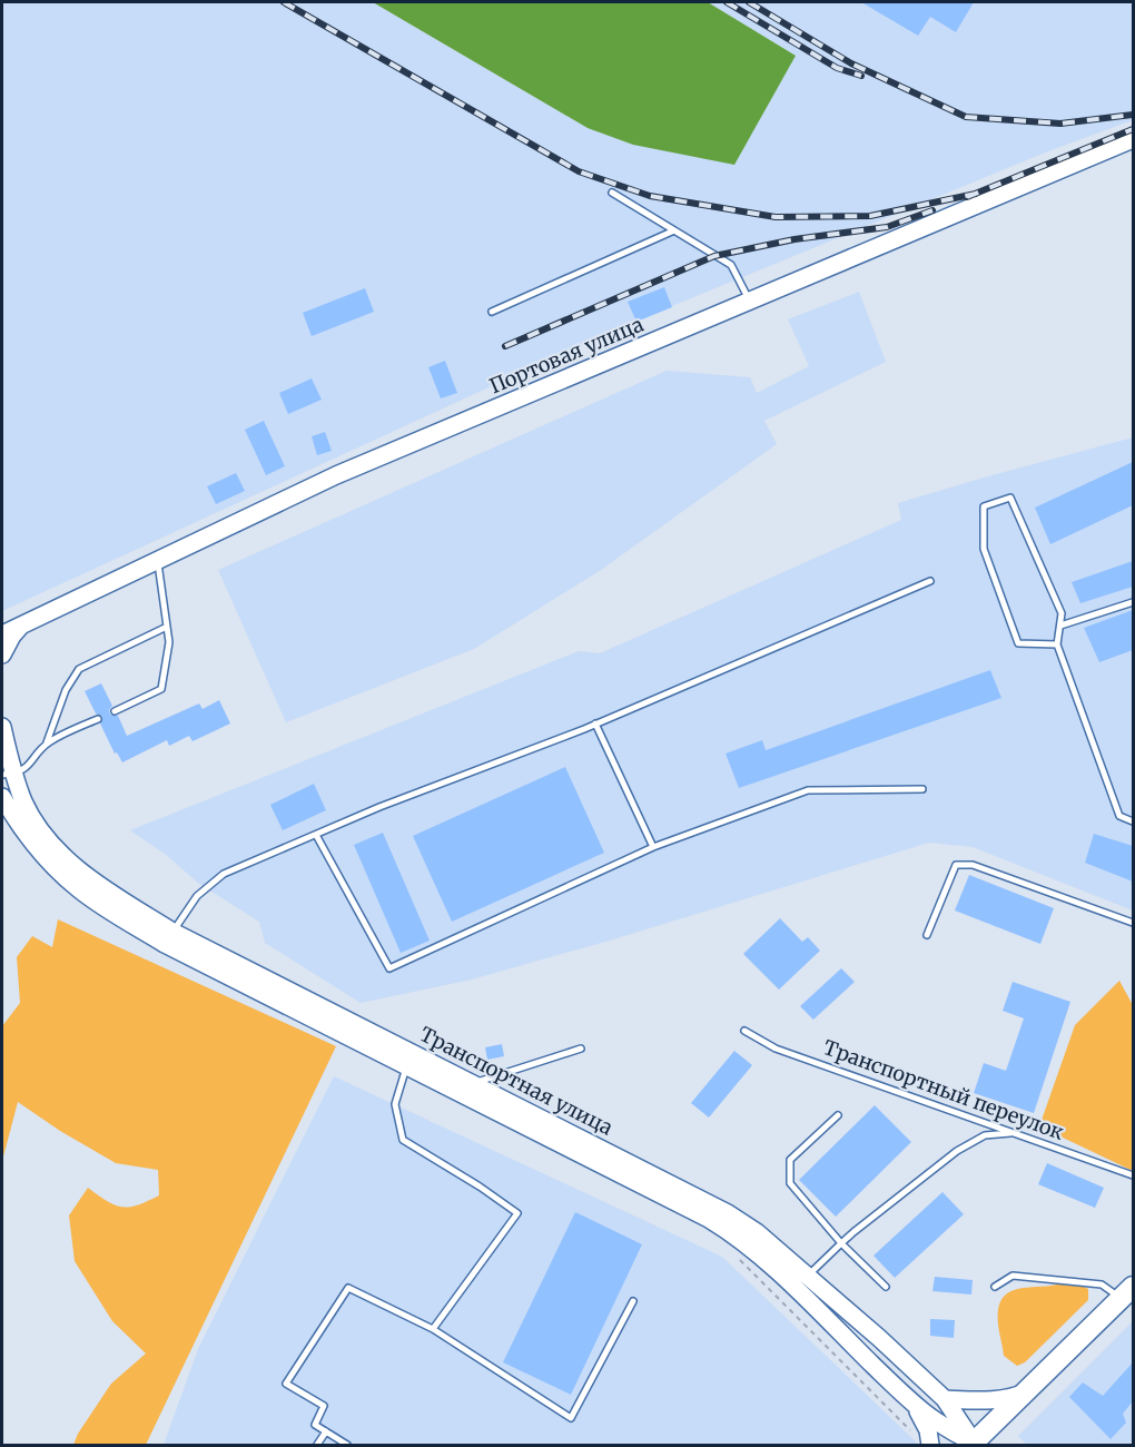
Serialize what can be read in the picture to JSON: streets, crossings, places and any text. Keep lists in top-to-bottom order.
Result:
{
  "streets": {
    "main road": ["Портовая улица", "Транспортная улица"],
    "lane": ["Транспортный переулок"]
  }
}
